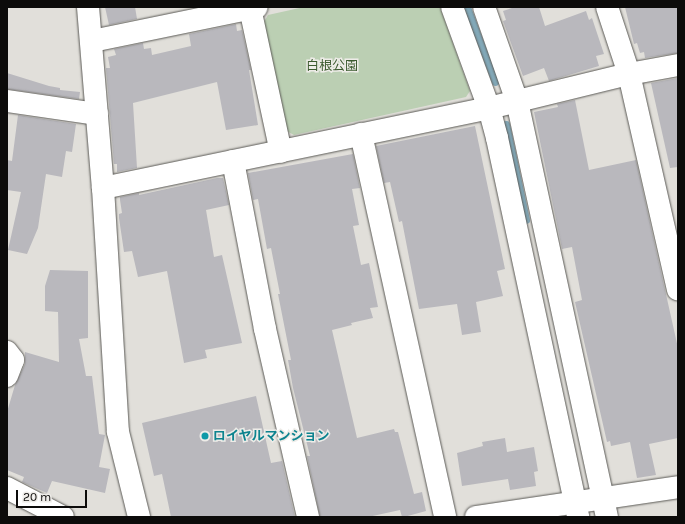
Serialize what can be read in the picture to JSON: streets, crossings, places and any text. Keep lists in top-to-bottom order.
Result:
{
  "parks": ["白根公園"],
  "places": ["ロイヤルマンション"],
  "scale_bar": "20 m"
}
